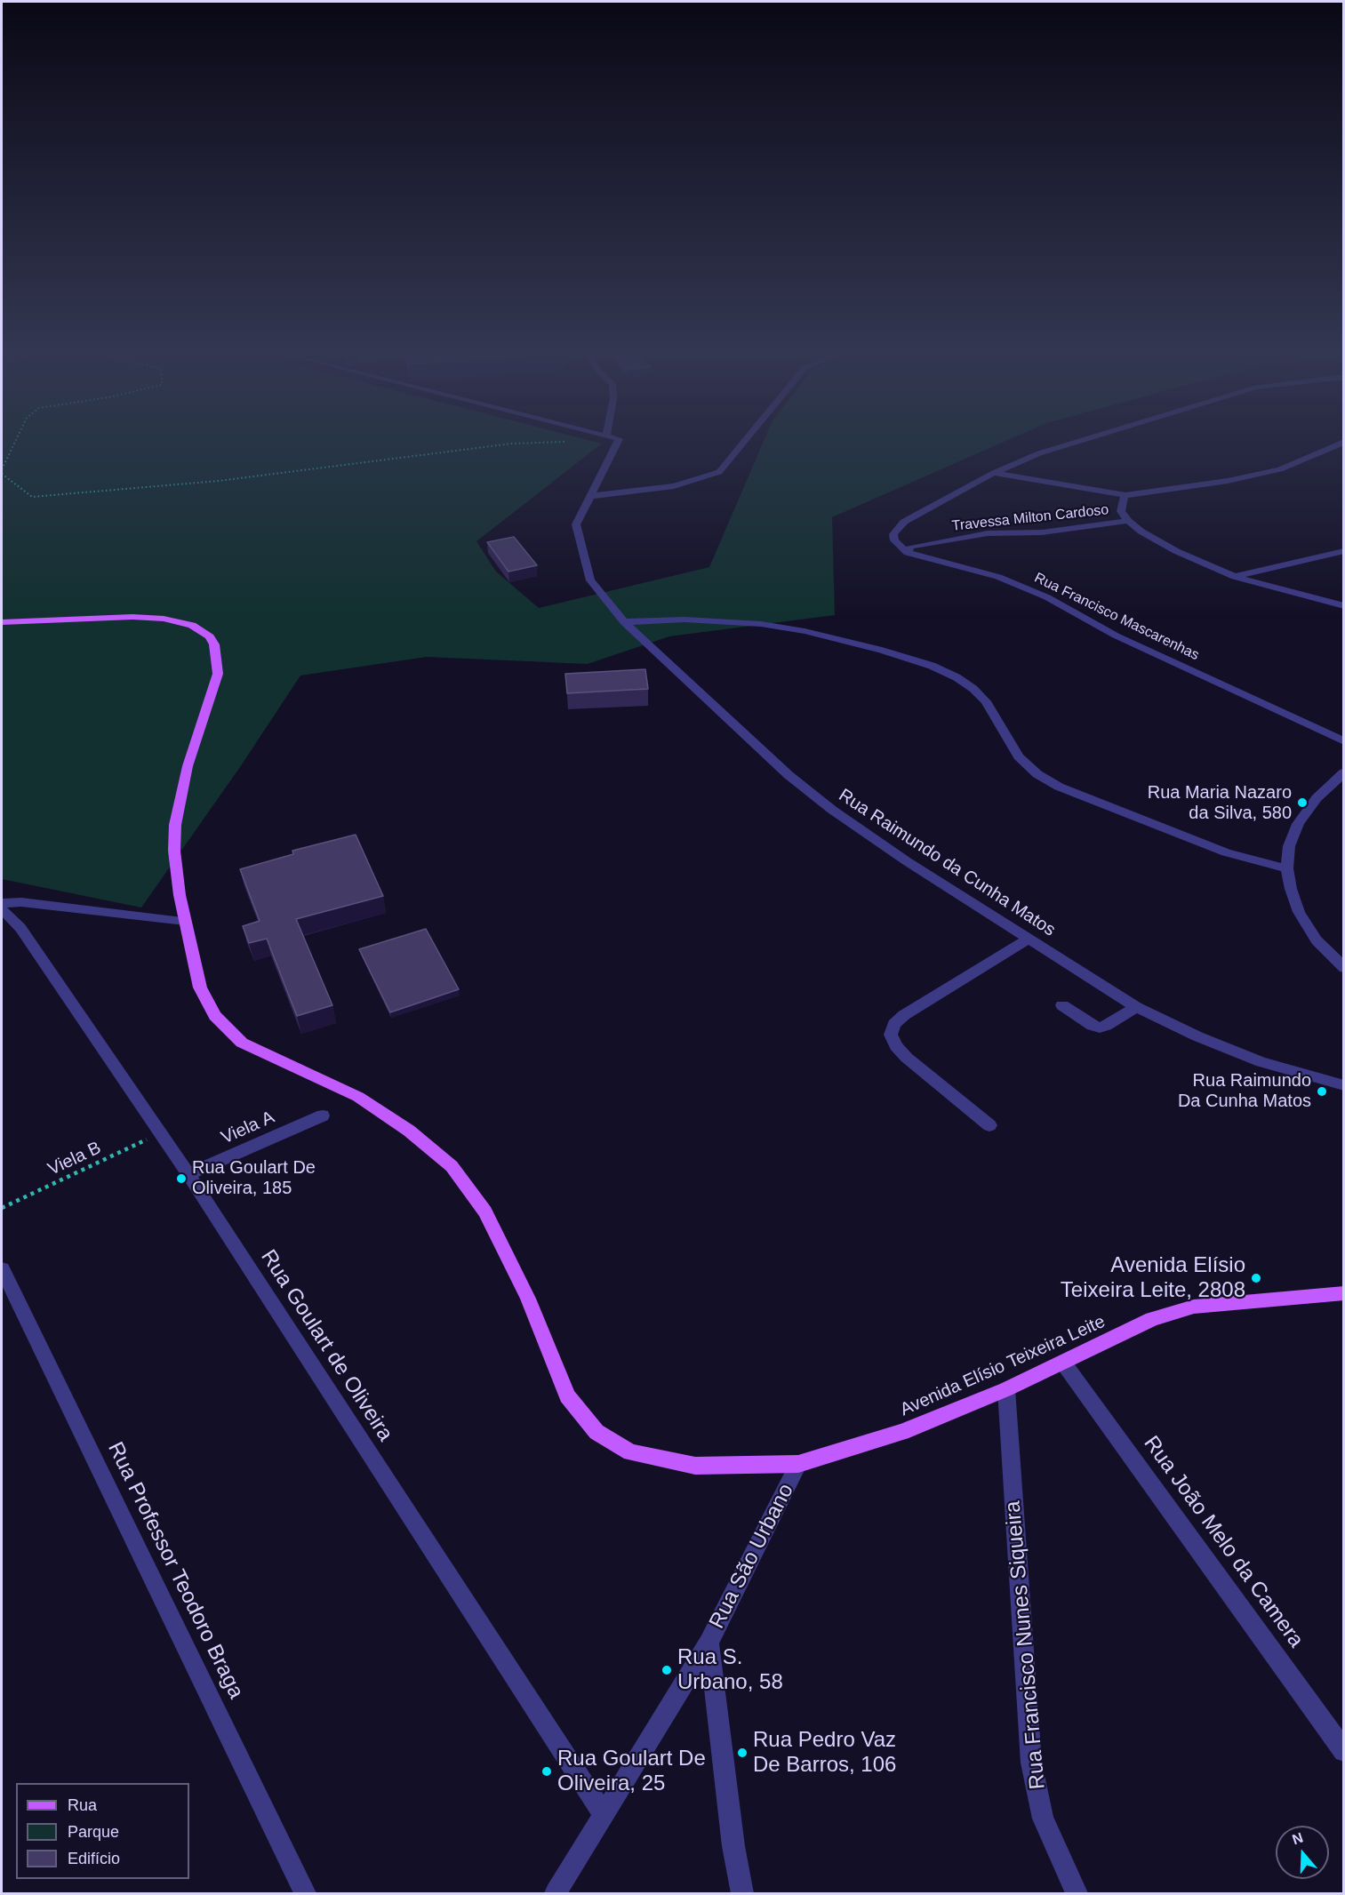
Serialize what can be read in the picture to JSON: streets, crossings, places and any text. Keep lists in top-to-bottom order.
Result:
{
  "streets": {
    "main road": ["Avenida Elísio Teixeira Leite"],
    "street": [
      "Travessa Milton Cardoso",
      "Rua Francisco Mascarenhas",
      "Rua Raimundo da Cunha Matos",
      "Viela A",
      "Rua Goulart de Oliveira",
      "Rua João Melo da Camera",
      "Rua São Urbano",
      "Rua Professor Teodoro Braga",
      "Rua Francisco Nunes Siqueira"
    ],
    "path": ["Viela B"]
  },
  "crossings": [
    ["Travessa Milton Cardoso", "Rua Francisco Mascarenhas"],
    ["Viela A", "Rua Goulart de Oliveira"],
    ["Viela B", "Rua Goulart de Oliveira"],
    ["Rua Goulart de Oliveira", "Rua São Urbano"],
    ["Avenida Elísio Teixeira Leite", "Rua João Melo da Camera"],
    ["Avenida Elísio Teixeira Leite", "Rua São Urbano"],
    ["Avenida Elísio Teixeira Leite", "Rua Francisco Nunes Siqueira"]
  ],
  "places": [
    "Rua Maria Nazaro da Silva, 580",
    "Rua Raimundo Da Cunha Matos",
    "Rua Goulart De Oliveira, 185",
    "Avenida Elísio Teixeira Leite, 2808",
    "Rua S. Urbano, 58",
    "Rua Pedro Vaz De Barros, 106",
    "Rua Goulart De Oliveira, 25"
  ],
  "legend": ["Rua", "Parque", "Edifício"],
  "north": "top"
}
